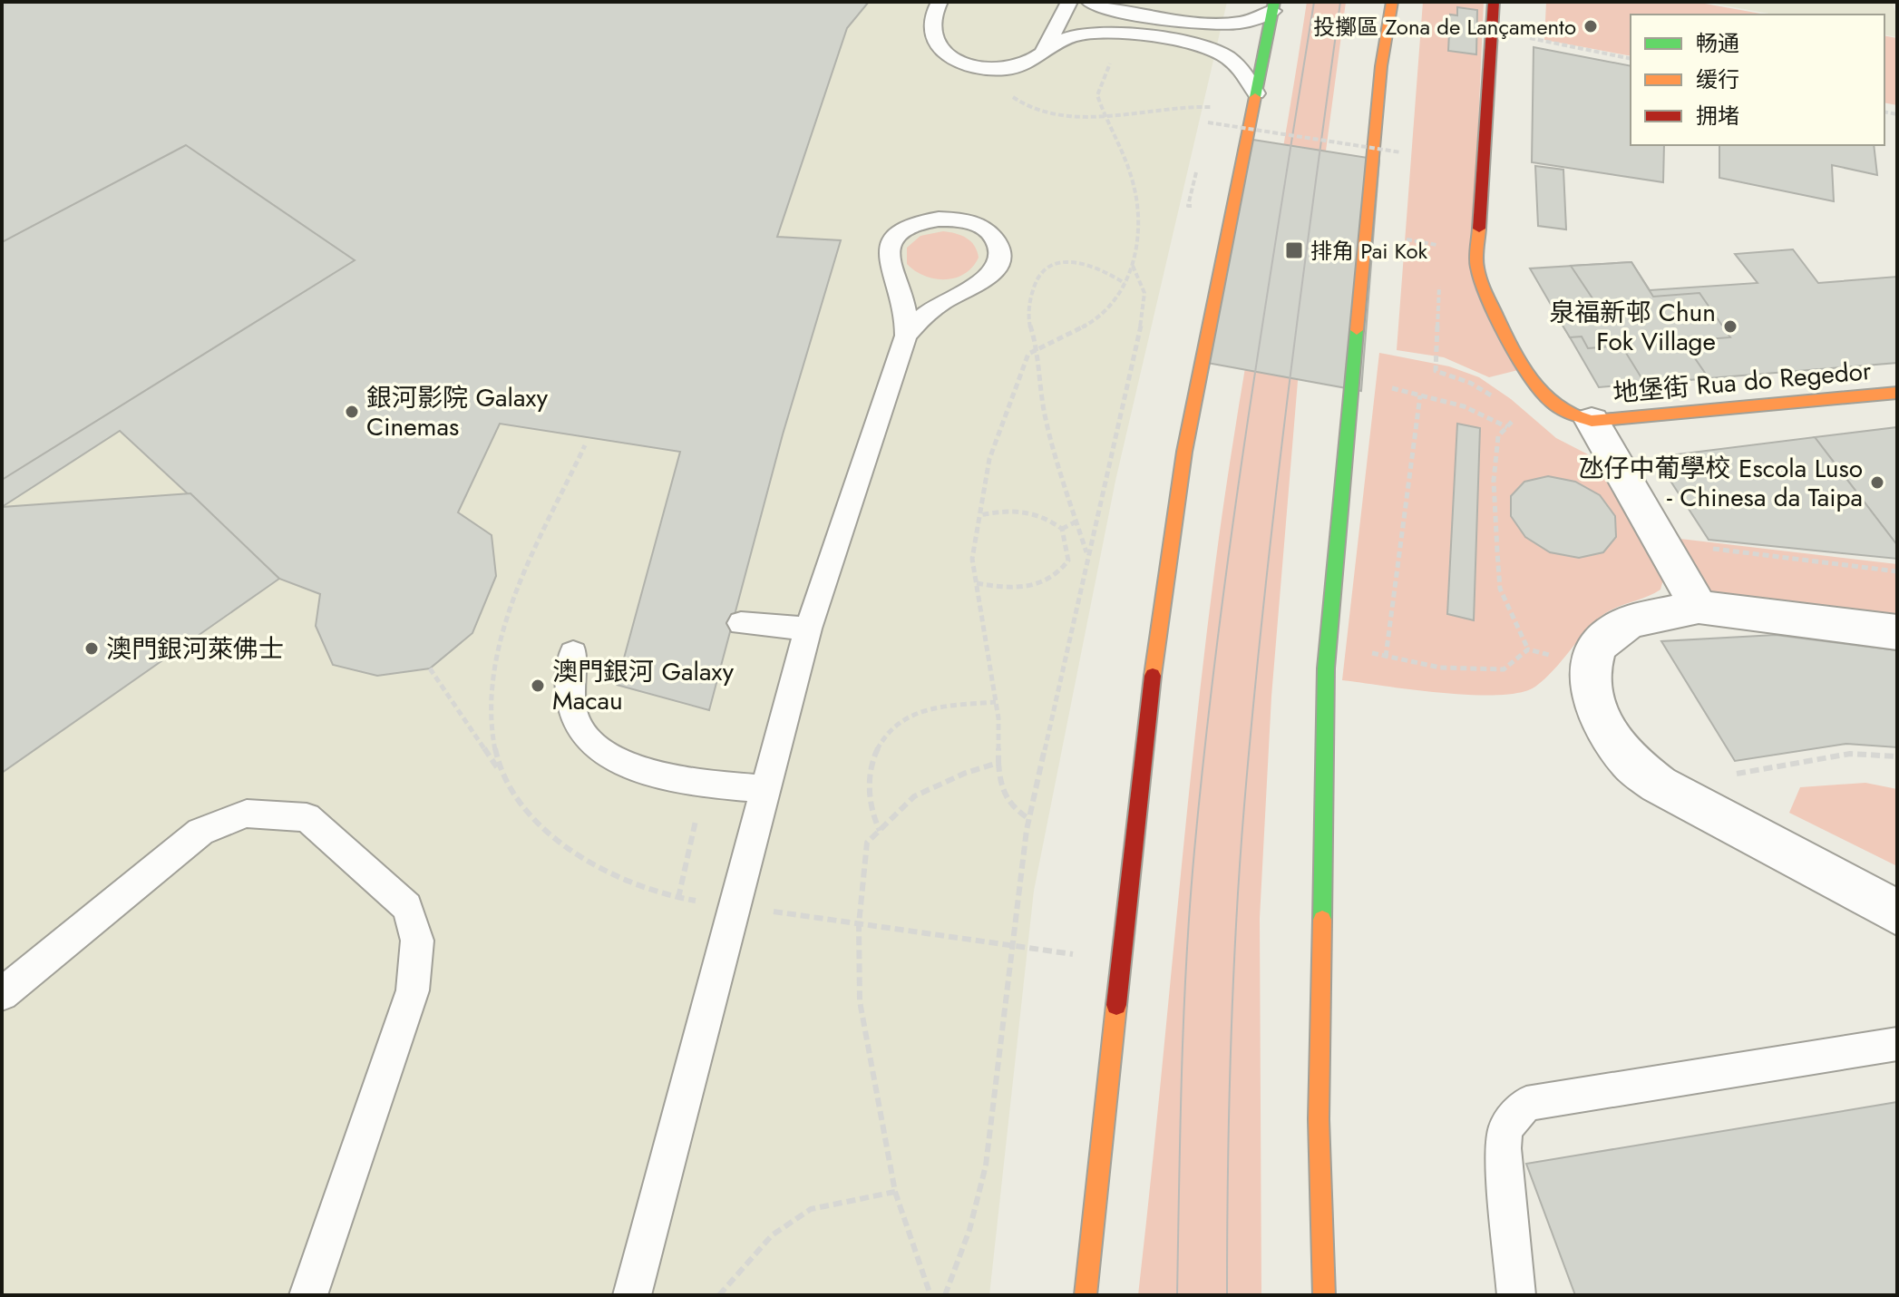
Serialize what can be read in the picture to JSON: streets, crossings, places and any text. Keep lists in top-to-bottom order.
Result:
{
  "streets": {
    "main road": ["地堡街 Rua do Regedor"]
  },
  "places": {
    "other": [
      "投擲區 Zona de Lançamento",
      "泉福新邨 Chun Fok Village",
      "銀河影院 Galaxy Cinemas",
      "氹仔中葡學校 Escola Luso - Chinesa da Taipa",
      "澳門銀河萊佛士",
      "澳門銀河 Galaxy Macau"
    ],
    "transit": ["排角 Pai Kok"]
  },
  "legend": ["畅通", "缓行", "拥堵"]
}
